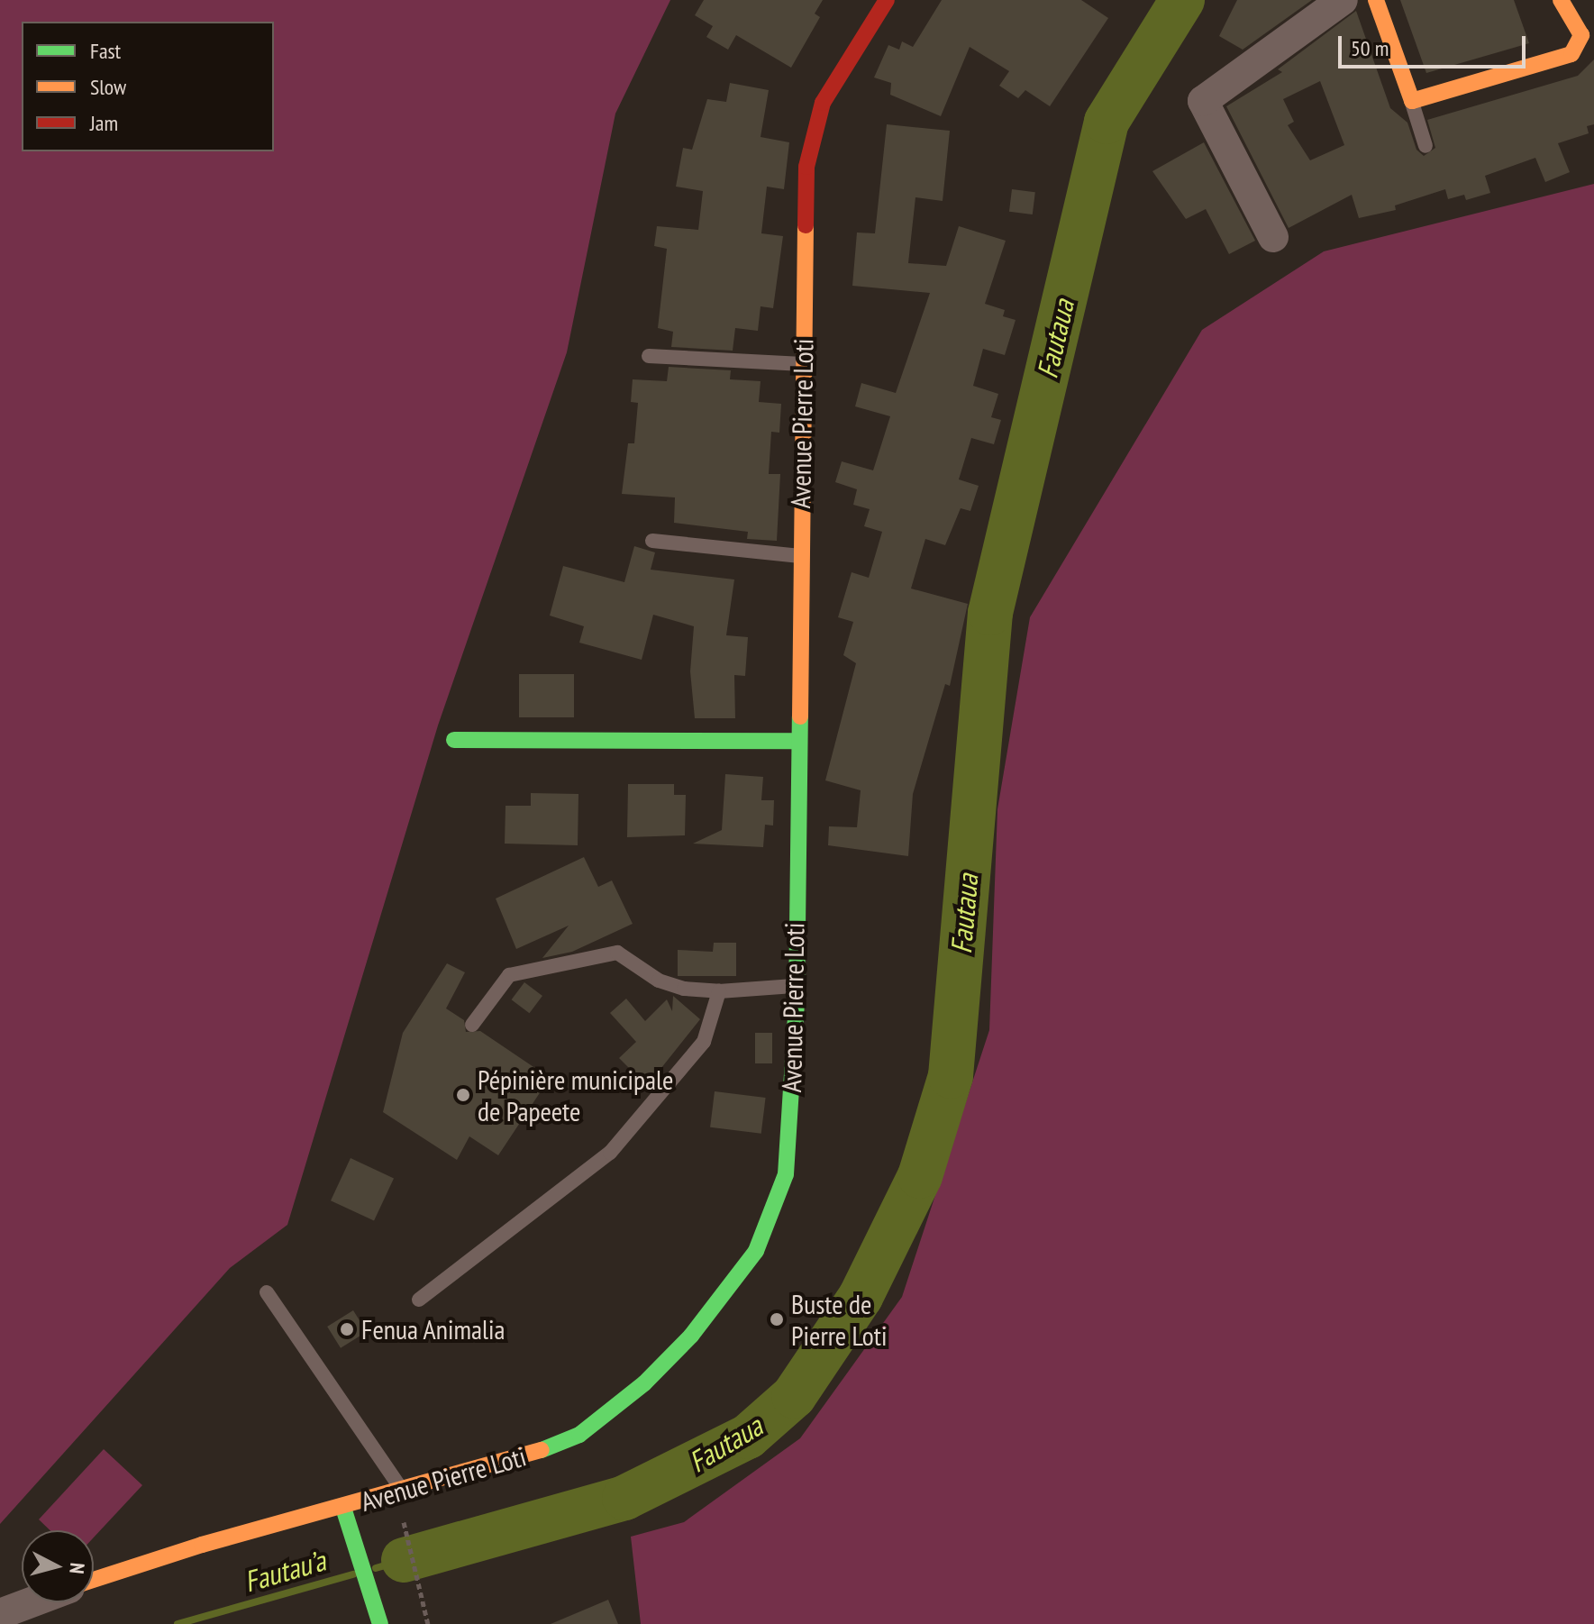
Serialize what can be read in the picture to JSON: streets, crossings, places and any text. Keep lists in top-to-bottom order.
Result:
{
  "streets": {
    "main road": ["Avenue Pierre Loti"]
  },
  "water": ["Fautaua", "Fautau’a"],
  "places": ["Pépinière municipale de Papeete", "Buste de Pierre Loti", "Fenua Animalia"],
  "legend": ["Fast", "Slow", "Jam"],
  "scale_bar": "50 m",
  "north": "right"
}
